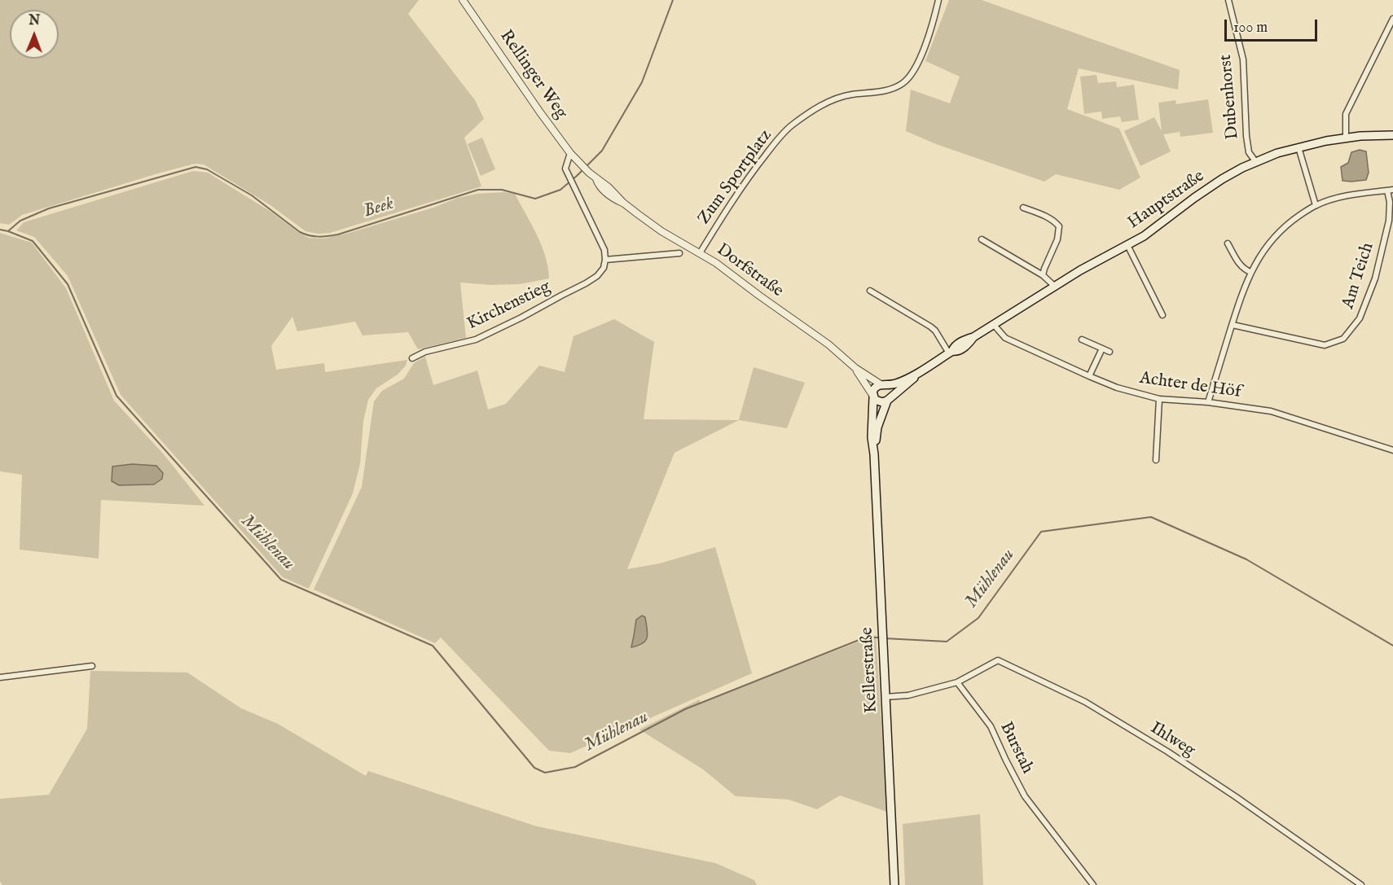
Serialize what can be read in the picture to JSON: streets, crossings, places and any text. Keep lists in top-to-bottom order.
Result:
{
  "streets": {
    "main road": ["Hauptstraße", "Kellerstraße"],
    "street": [
      "Rellinger Weg",
      "Dubenhorst",
      "Zum Sportplatz",
      "Dorfstraße",
      "Am Teich",
      "Kirchenstieg",
      "Achter de Höf",
      "Ihlweg",
      "Burstah"
    ]
  },
  "crossings": [
    ["Rellinger Weg", "Dorfstraße"],
    ["Dubenhorst", "Hauptstraße"],
    ["Zum Sportplatz", "Dorfstraße"],
    ["Hauptstraße", "Dorfstraße"],
    ["Hauptstraße", "Achter de Höf"],
    ["Hauptstraße", "Kellerstraße"],
    ["Dorfstraße", "Kellerstraße"],
    ["Ihlweg", "Burstah"]
  ],
  "water": ["Beek", "Mühlenau"],
  "scale_bar": "100 m",
  "north": "top"
}
